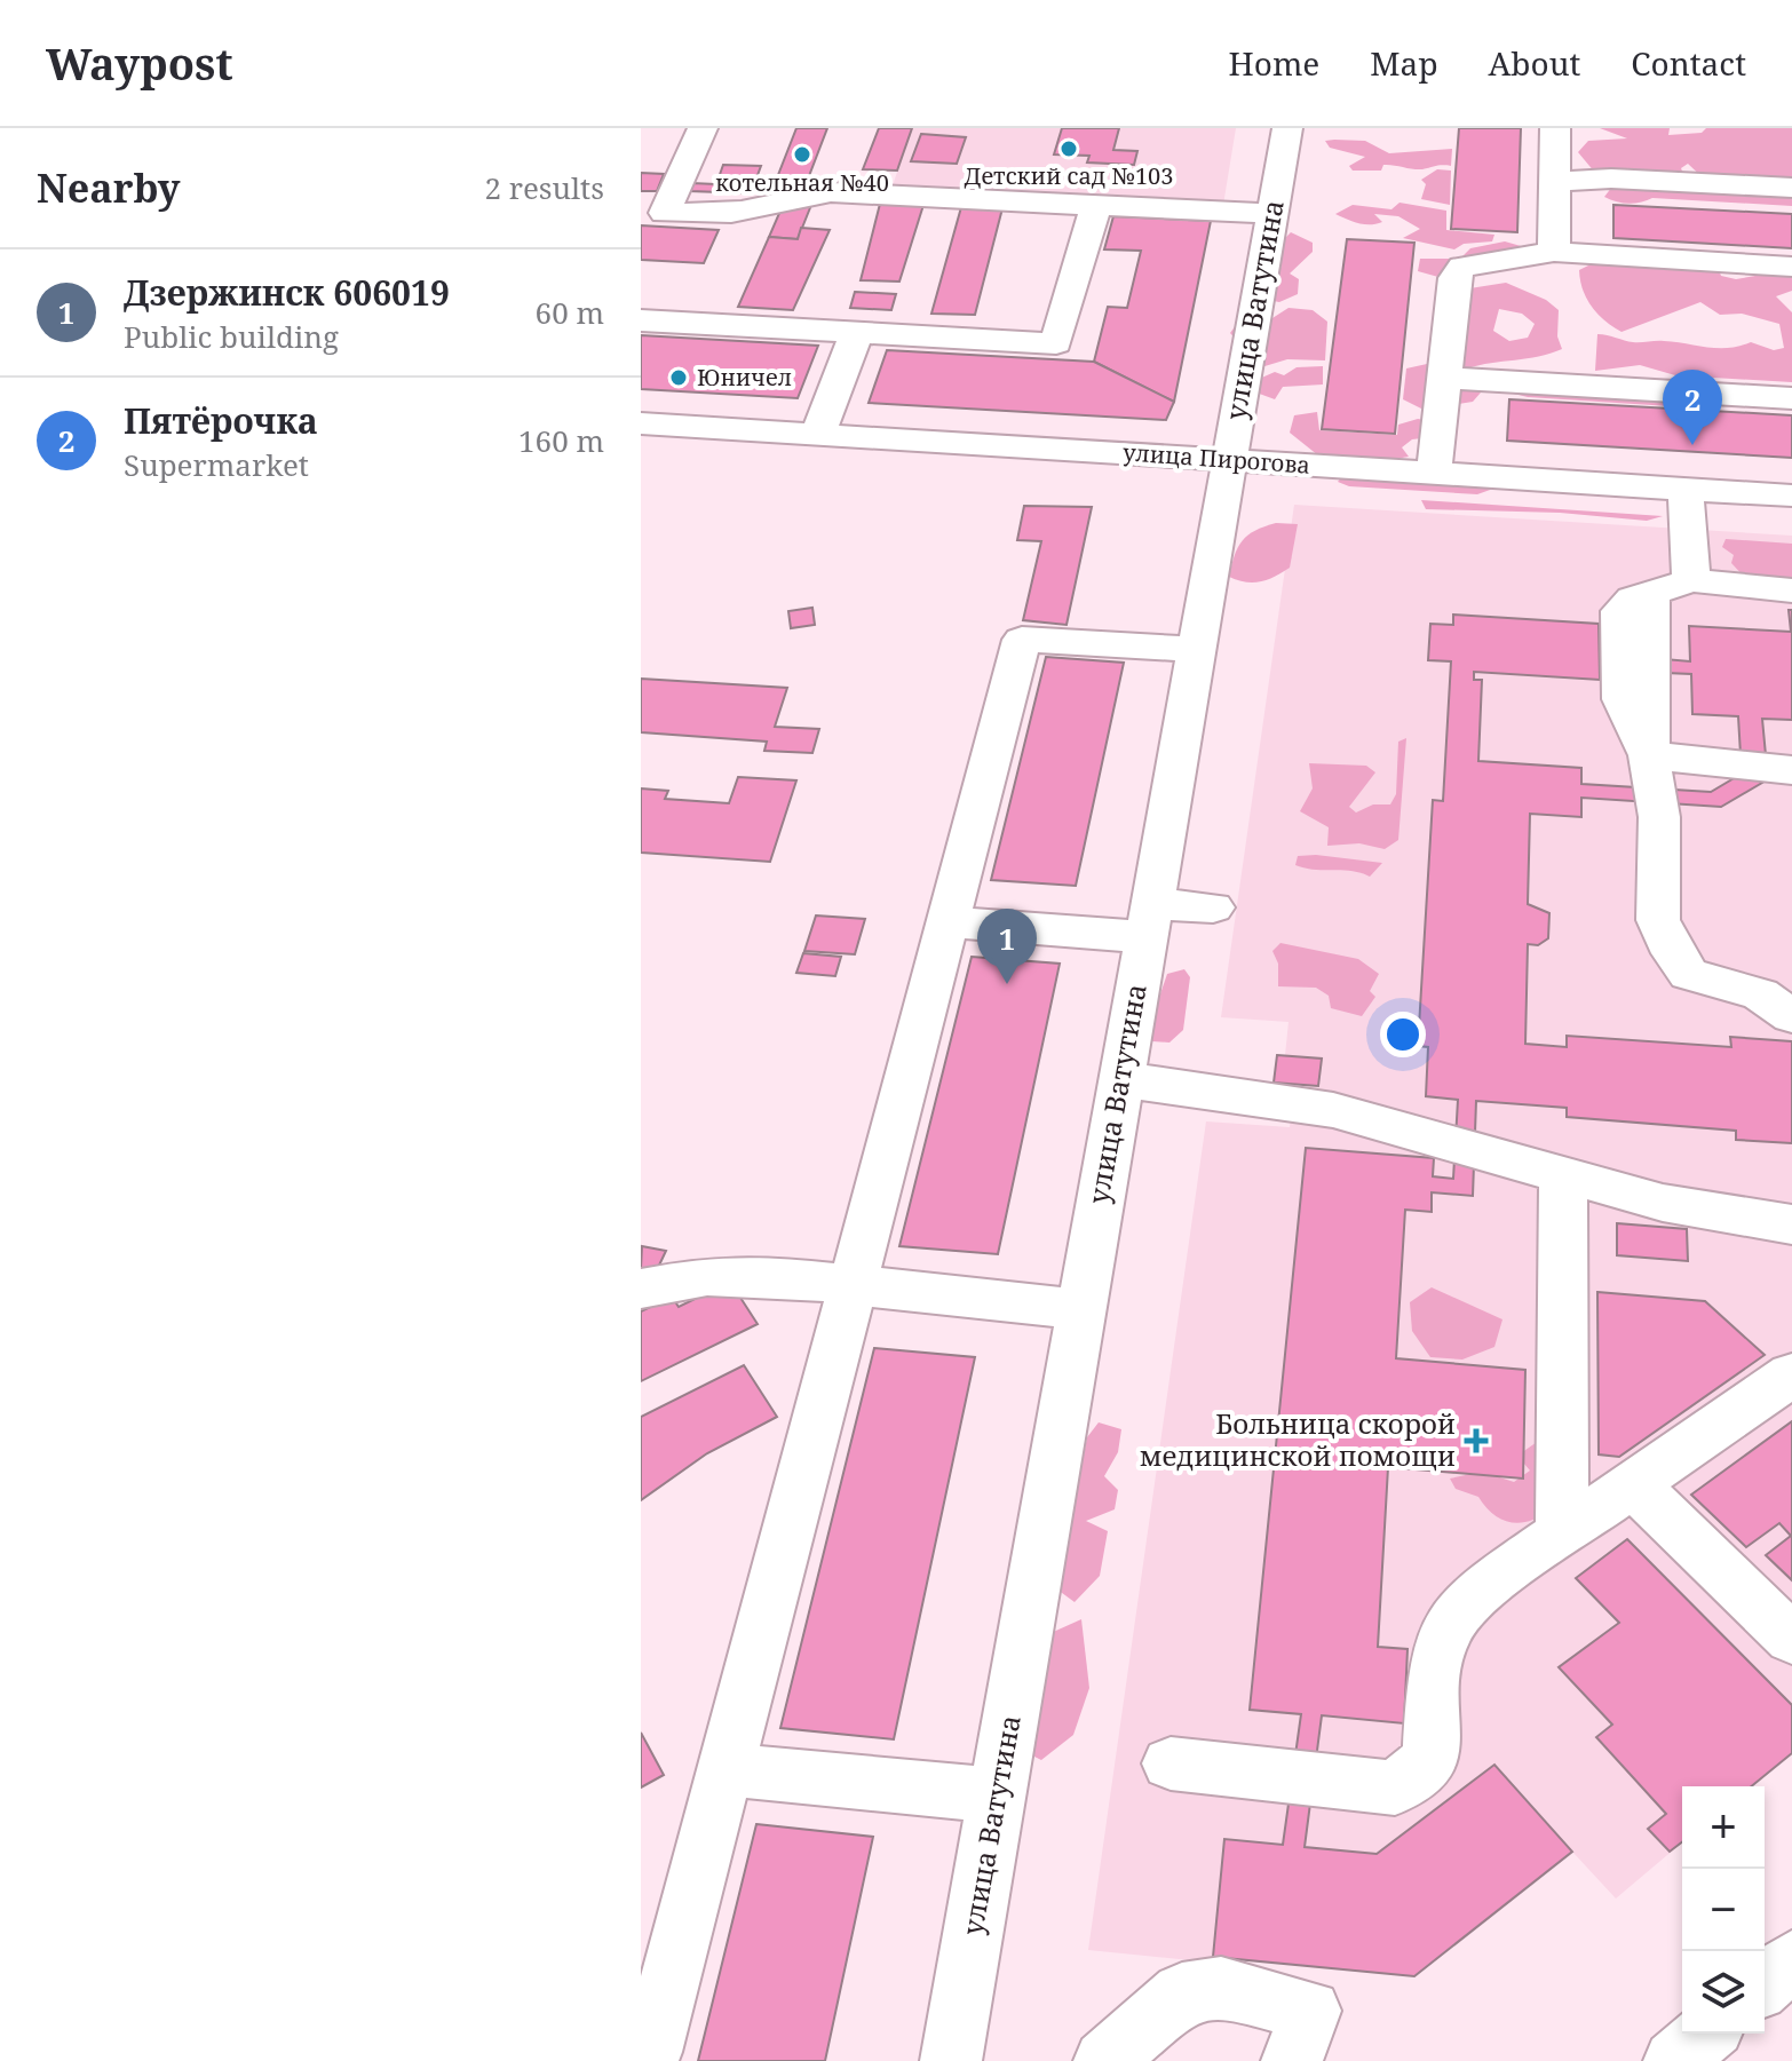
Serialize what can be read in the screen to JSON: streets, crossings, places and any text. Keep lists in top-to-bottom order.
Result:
{
  "streets": {
    "street": ["улица Ватутина", "улица Пирогова"]
  },
  "crossings": [
    ["улица Ватутина", "улица Пирогова"]
  ],
  "places": {
    "other": ["Детский сад №103", "котельная №40", "Юничел"],
    "health": ["Больница скорой медицинской помощи"]
  },
  "page": {
    "header": "Waypost",
    "nav": [
      "Home",
      "Map",
      "About",
      "Contact"
    ],
    "heading": ["Nearby", "2 results"],
    "list": [
      {
        "mark": "1",
        "name": "Дзержинск 606019",
        "note": "Public building",
        "value": "60 m"
      },
      {
        "mark": "2",
        "name": "Пятёрочка",
        "note": "Supermarket",
        "value": "160 m"
      }
    ],
    "pins": ["2", "1"],
    "map_buttons": ["+", "−"]
  }
}
